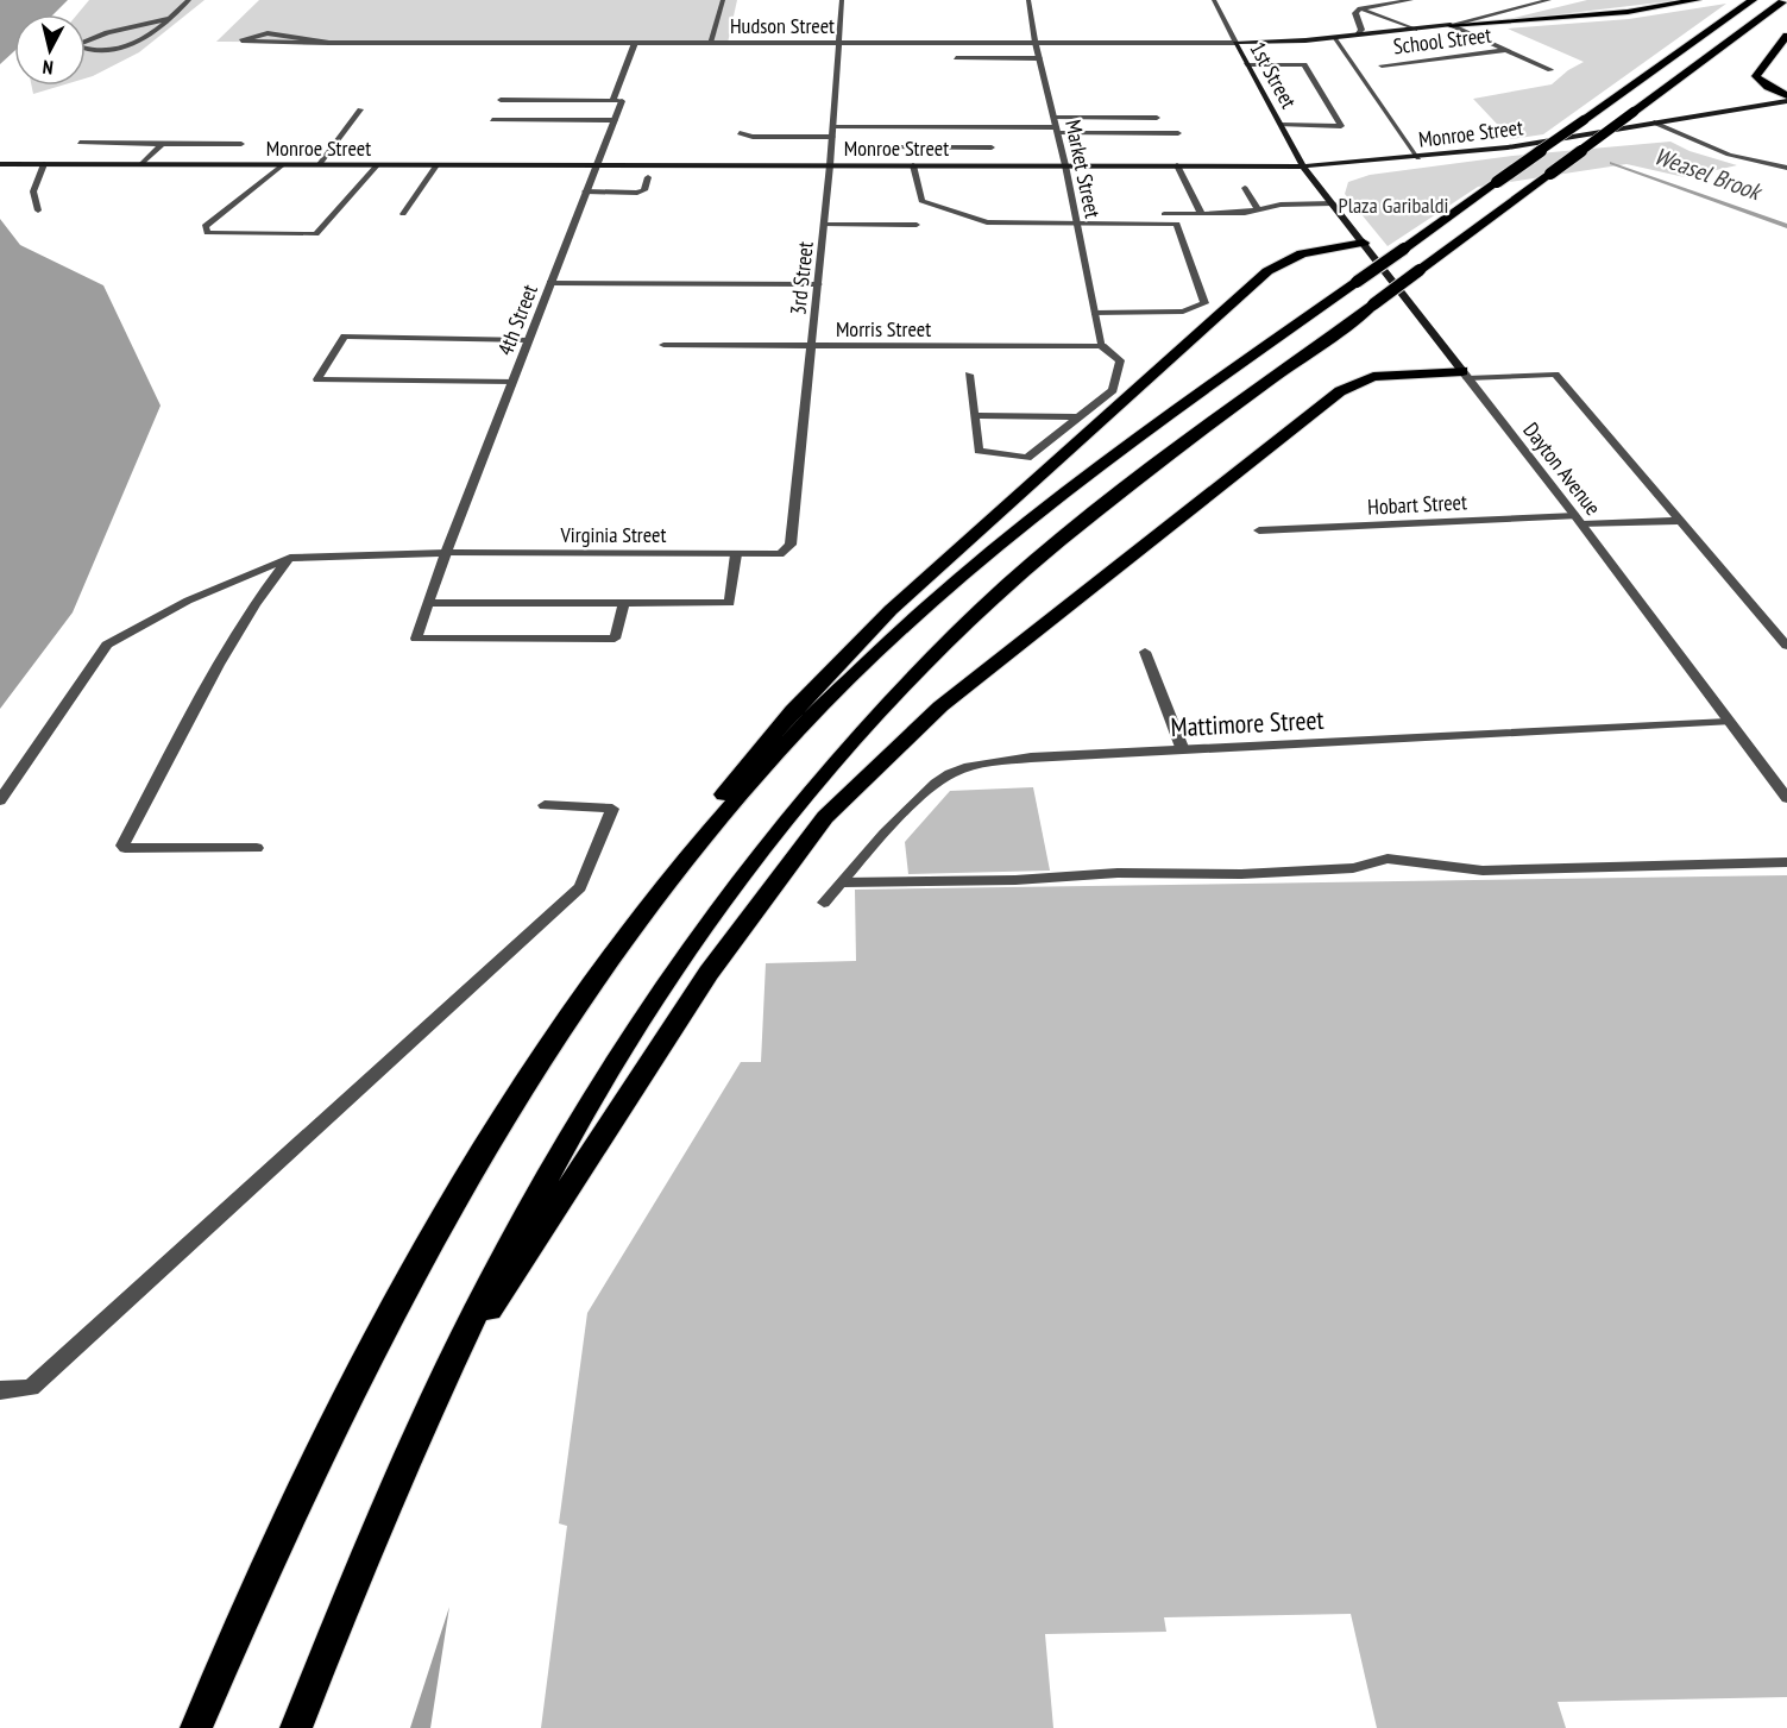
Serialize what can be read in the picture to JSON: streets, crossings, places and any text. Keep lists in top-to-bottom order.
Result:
{
  "streets": {
    "main road": ["1st Street", "Monroe Street", "Dayton Avenue"],
    "street": [
      "Hudson Street",
      "School Street",
      "Market Street",
      "3rd Street",
      "4th Street",
      "Morris Street",
      "Hobart Street",
      "Virginia Street",
      "Mattimore Street"
    ]
  },
  "crossings": [
    ["Hudson Street", "1st Street"],
    ["Hudson Street", "Market Street"],
    ["Hudson Street", "3rd Street"],
    ["Hudson Street", "4th Street"],
    ["1st Street", "Monroe Street"],
    ["1st Street", "Dayton Avenue"],
    ["Monroe Street", "Market Street"],
    ["Monroe Street", "3rd Street"],
    ["Monroe Street", "4th Street"],
    ["Monroe Street", "Dayton Avenue"],
    ["Market Street", "Morris Street"],
    ["3rd Street", "Morris Street"],
    ["3rd Street", "Virginia Street"],
    ["4th Street", "Virginia Street"],
    ["Dayton Avenue", "Hobart Street"],
    ["Dayton Avenue", "Mattimore Street"]
  ],
  "water": ["Weasel Brook"],
  "parks": ["Plaza Garibaldi"],
  "north": "bottom"
}
